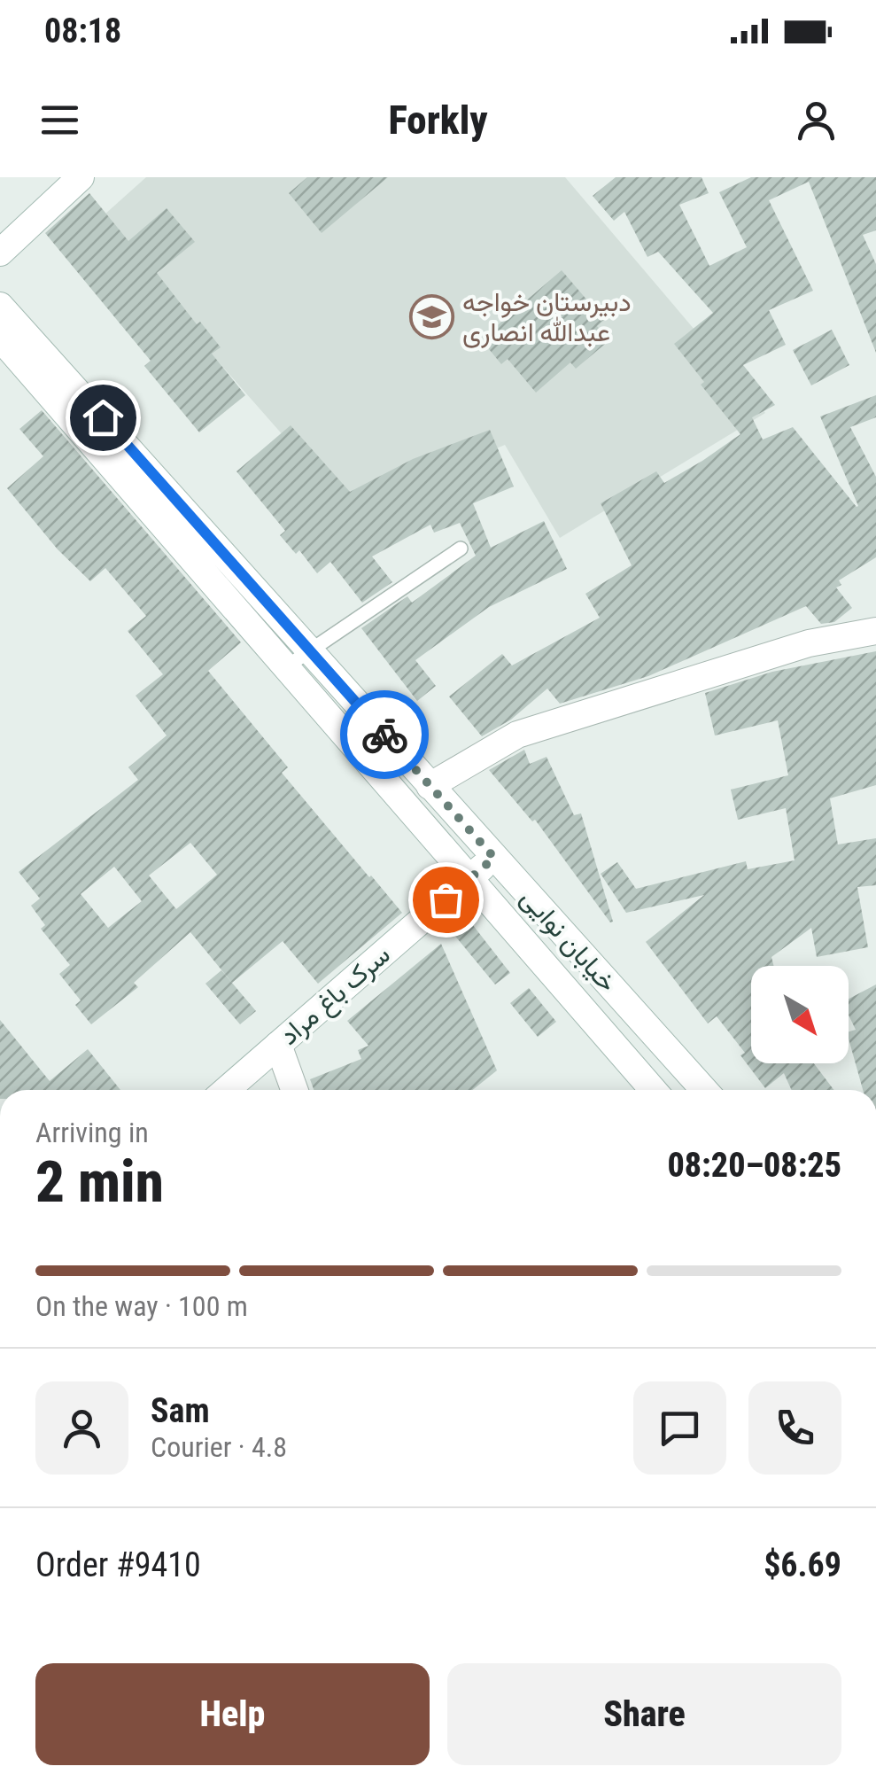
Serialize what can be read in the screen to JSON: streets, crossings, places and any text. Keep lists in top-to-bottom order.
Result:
{
  "streets": {
    "street": ["خیابان نوایی", "سرک باغ مراد"]
  },
  "crossings": [
    ["خیابان نوایی", "سرک باغ مراد"]
  ],
  "places": {
    "school or university": ["دبیرستان خواجه عبدالله انصاری"]
  },
  "north": "bottom right",
  "page": {
    "status": "08:18",
    "header": "Forkly",
    "heading": ["2 min", "Arriving in", "08:20–08:25"],
    "panel": [
      "Sam",
      "Courier · 4.8",
      "Order #9410",
      "$6.69"
    ],
    "bar": "On the way · 100 m",
    "buttons": ["Help", "Share"]
  }
}
